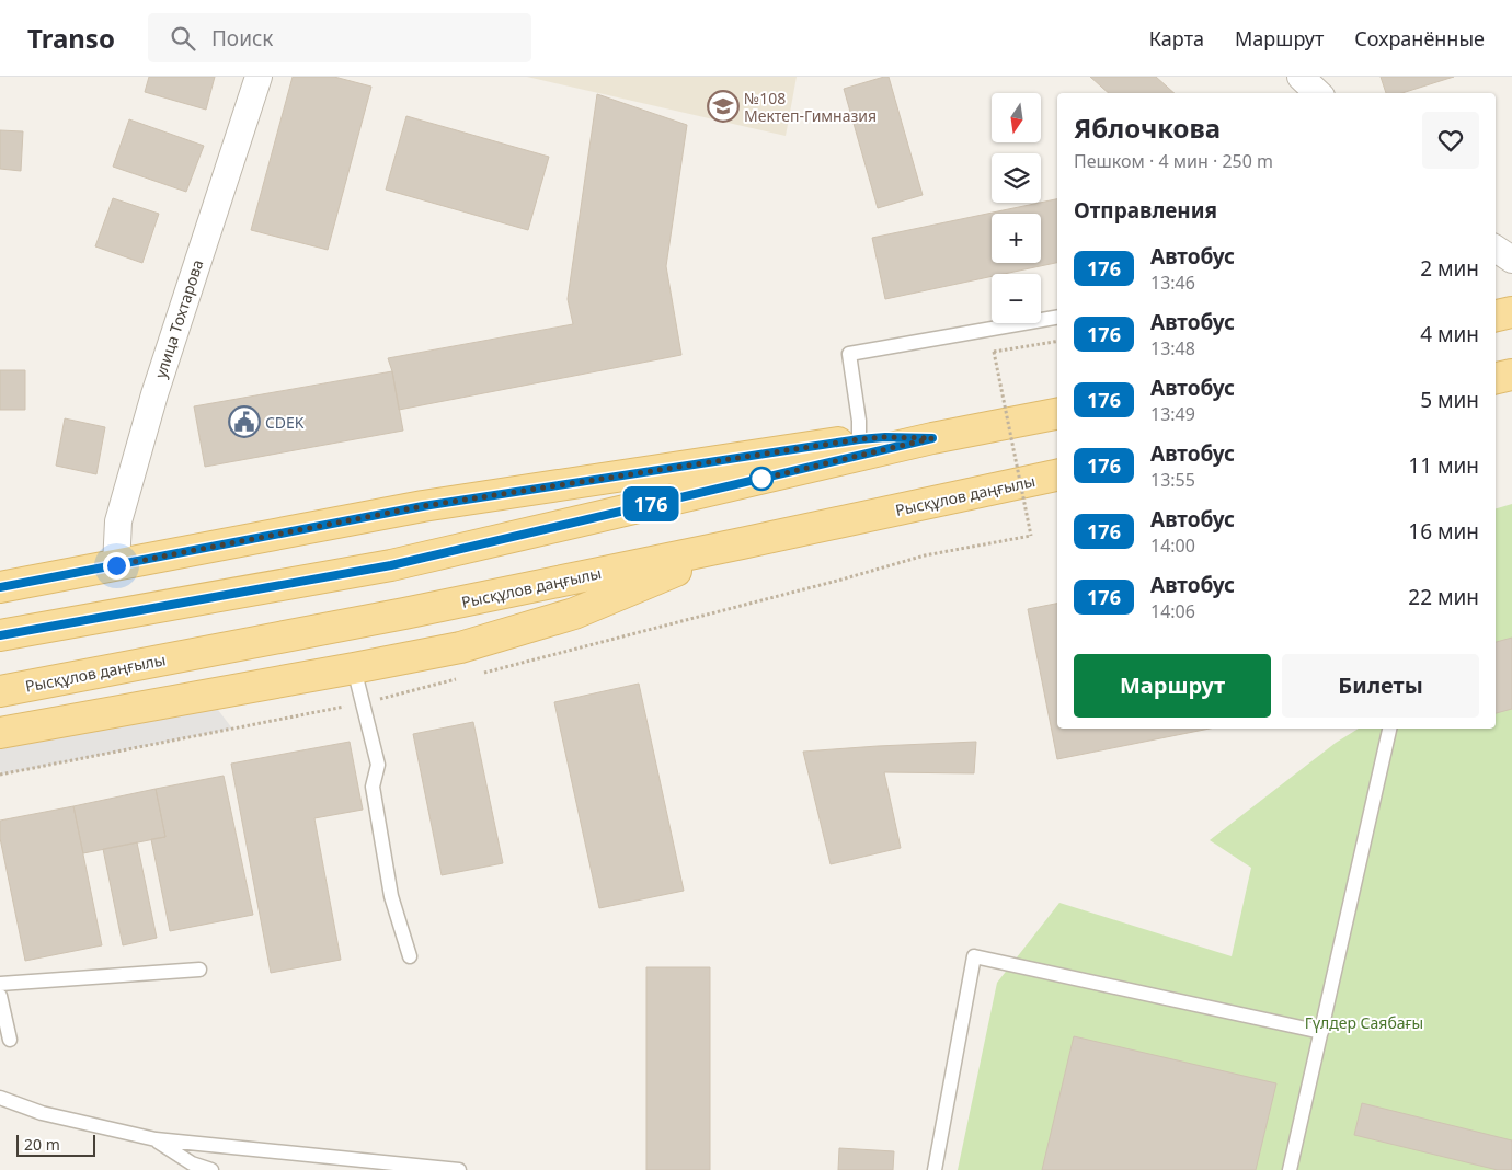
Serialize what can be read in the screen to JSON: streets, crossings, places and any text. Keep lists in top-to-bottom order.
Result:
{
  "streets": {
    "main road": ["Рысқұлов даңғылы"],
    "street": ["улица Тохтарова"]
  },
  "parks": ["Гүлдер Саябағы"],
  "places": {
    "school or university": ["№108 Мектеп-Гимназия"],
    "public building": ["CDEK"]
  },
  "lines": ["bus line 176"],
  "scale_bar": "20 m",
  "north": "bottom",
  "page": {
    "header": "Transo",
    "search": "Поиск",
    "nav": ["Карта", "Маршрут", "Сохранённые"],
    "on_map": "176",
    "map_buttons": ["+", "−"],
    "heading": [
      ["Яблочкова", "Пешком · 4 мин · 250 m"],
      "Отправления"
    ],
    "list": [
      {
        "mark": "176",
        "name": "Автобус",
        "note": "13:46",
        "value": "2 мин"
      },
      {
        "mark": "176",
        "name": "Автобус",
        "note": "13:48",
        "value": "4 мин"
      },
      {
        "mark": "176",
        "name": "Автобус",
        "note": "13:49",
        "value": "5 мин"
      },
      {
        "mark": "176",
        "name": "Автобус",
        "note": "13:55",
        "value": "11 мин"
      },
      {
        "mark": "176",
        "name": "Автобус",
        "note": "14:00",
        "value": "16 мин"
      },
      {
        "mark": "176",
        "name": "Автобус",
        "note": "14:06",
        "value": "22 мин"
      }
    ],
    "buttons": ["Маршрут", "Билеты"],
    "scale": "20 m"
  }
}
